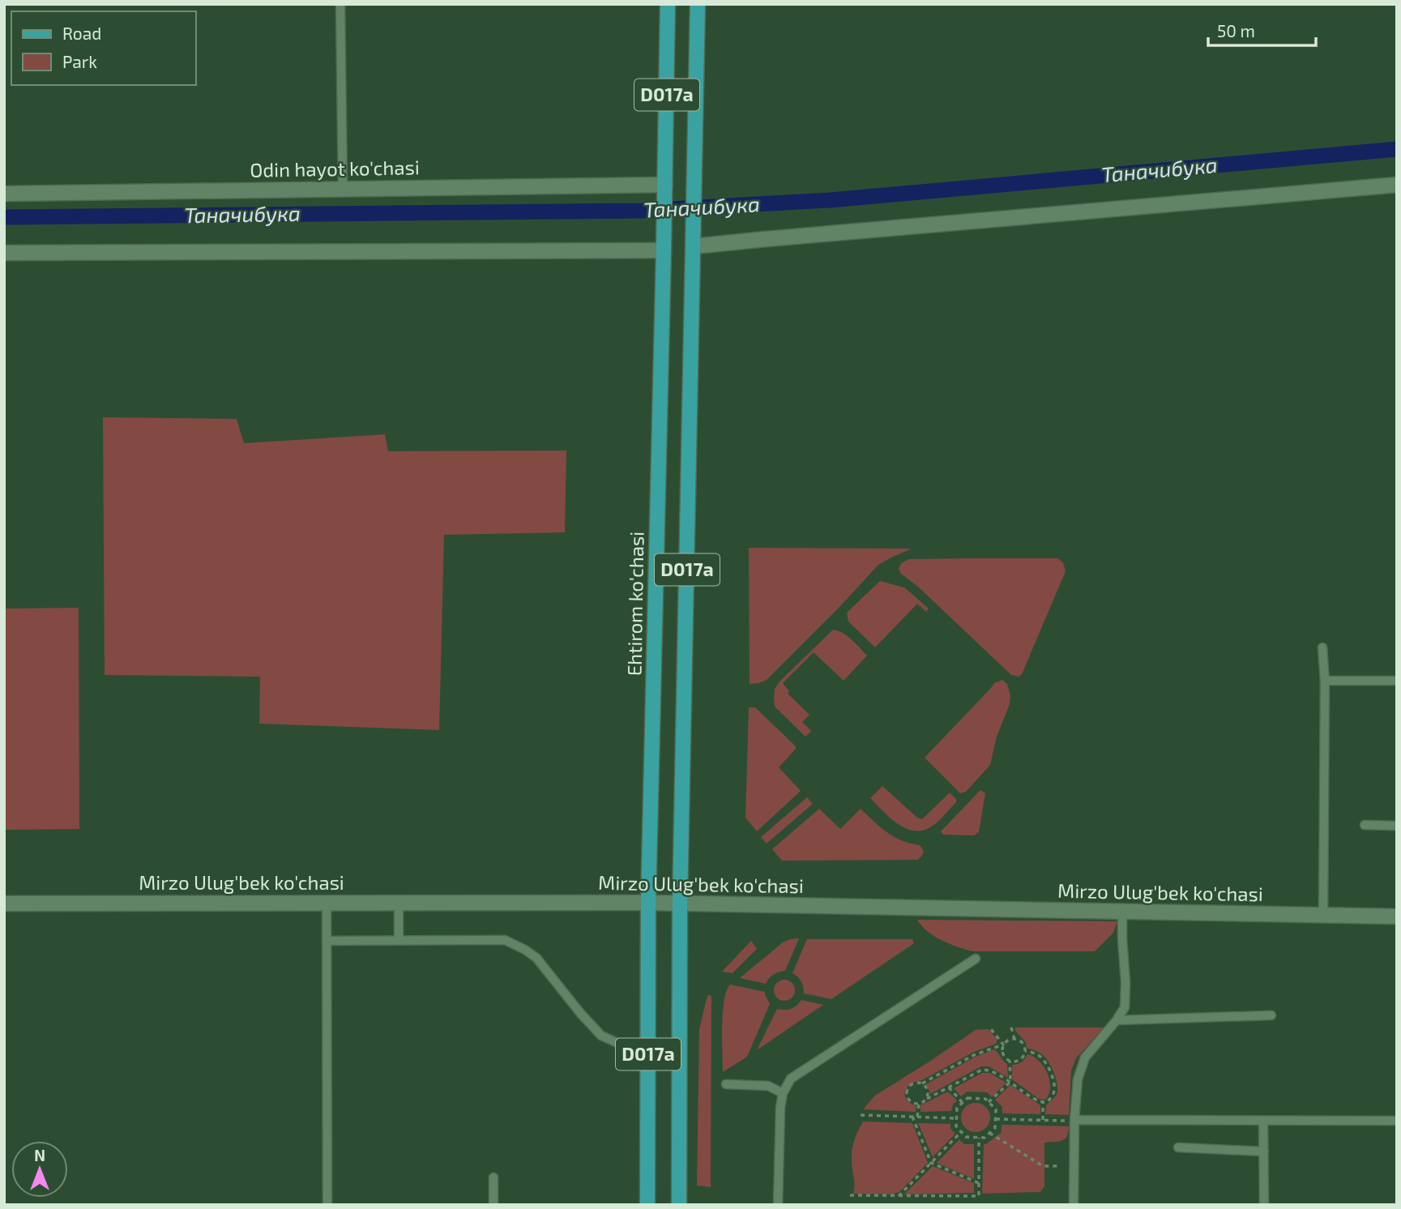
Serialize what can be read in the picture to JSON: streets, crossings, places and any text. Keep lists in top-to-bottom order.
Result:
{
  "streets": {
    "main road": ["D017a", "Ehtirom ko'chasi"],
    "street": ["Odin hayot ko'chasi", "Mirzo Ulug'bek ko'chasi"]
  },
  "crossings": [
    ["D017a", "Mirzo Ulug'bek ko'chasi"],
    ["Odin hayot ko'chasi", "Ehtirom ko'chasi"],
    ["Ehtirom ko'chasi", "Mirzo Ulug'bek ko'chasi"]
  ],
  "water": ["Таначибука"],
  "legend": ["Road", "Park"],
  "scale_bar": "50 m",
  "north": "top"
}
